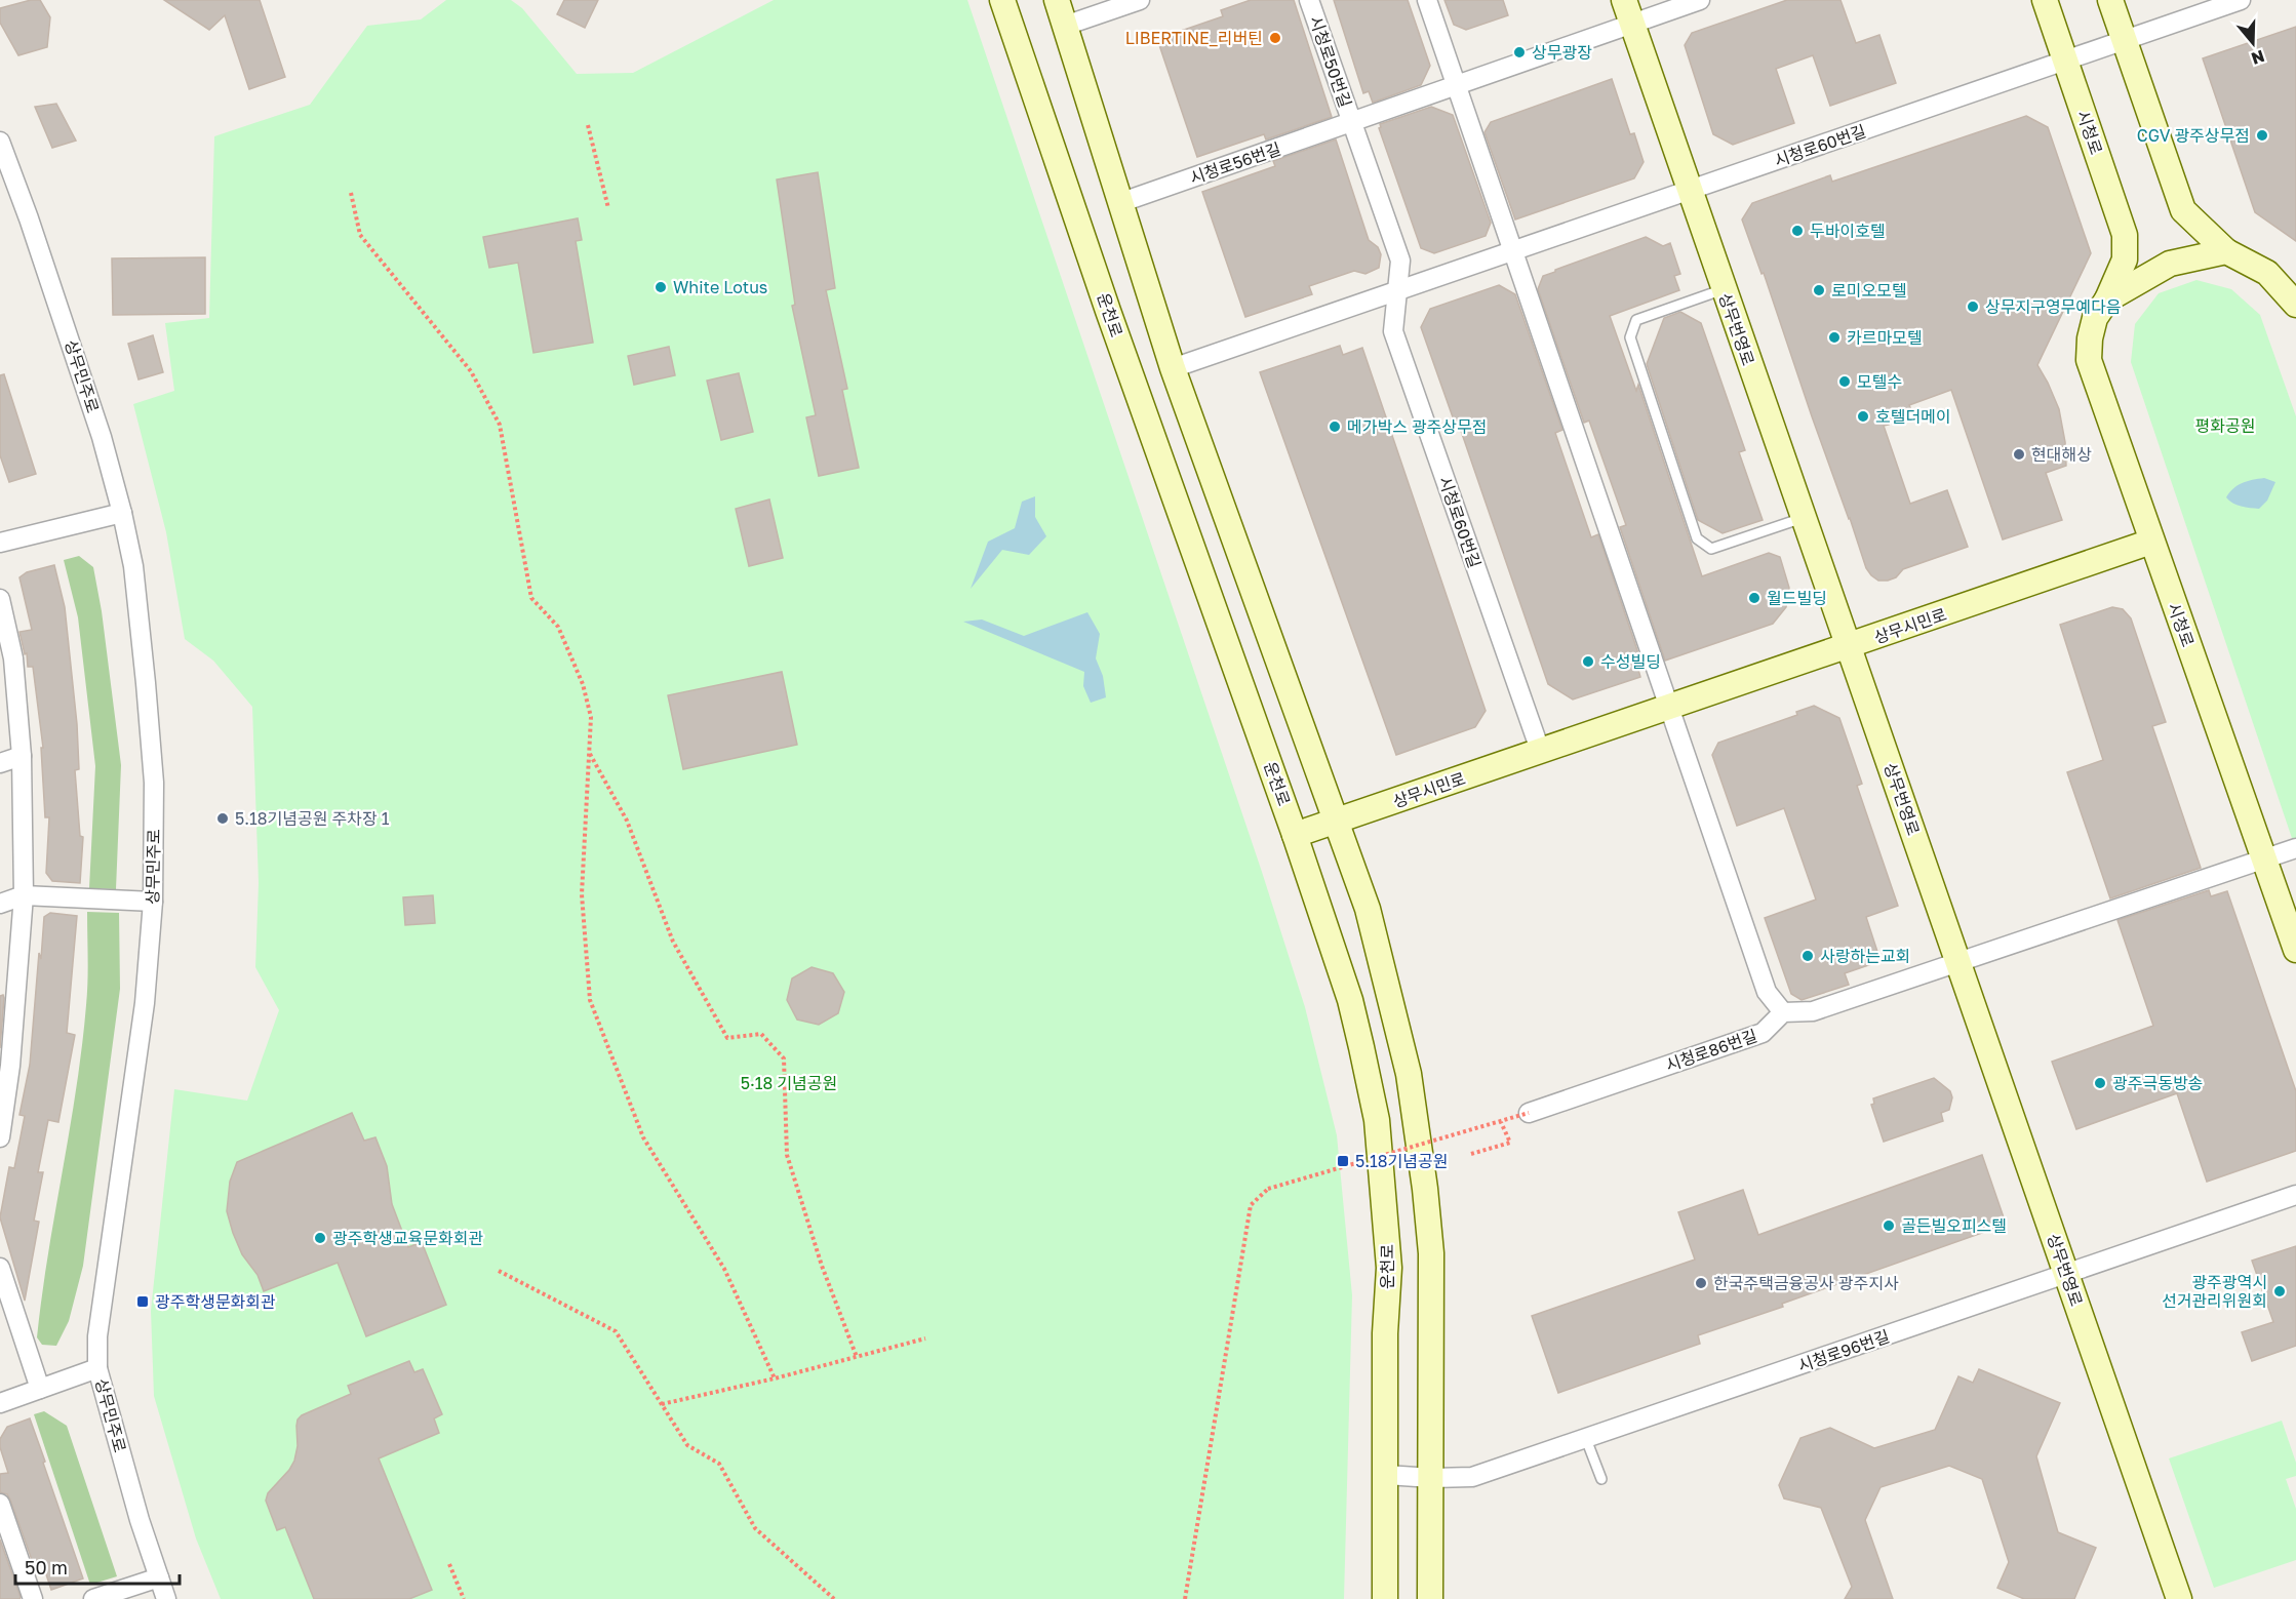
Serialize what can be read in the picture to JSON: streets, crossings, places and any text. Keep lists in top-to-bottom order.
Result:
{
  "streets": {
    "street": [
      "시청로50번길",
      "시청로",
      "시청로60번길",
      "시청로56번길",
      "운천로",
      "상무번영로",
      "상무민주로",
      "상무시민로",
      "시청로86번길",
      "시청로96번길"
    ]
  },
  "crossings": [
    ["시청로50번길", "시청로56번길"],
    ["시청로", "시청로60번길"],
    ["시청로", "상무시민로"],
    ["시청로60번길", "상무번영로"],
    ["시청로60번길", "상무시민로"],
    ["시청로56번길", "상무번영로"],
    ["운천로", "상무시민로"],
    ["운천로", "시청로96번길"],
    ["상무번영로", "상무시민로"],
    ["상무번영로", "시청로96번길"]
  ],
  "parks": ["평화공원", "5·18 기념공원"],
  "places": {
    "other": [
      "LIBERTINE_리버틴",
      "상무광장",
      "CGV 광주상무점",
      "두바이호텔",
      "White Lotus",
      "로미오모텔",
      "상무지구영무예다음",
      "카르마모텔",
      "모텔수",
      "호텔더메이",
      "메가박스 광주상무점",
      "현대해상",
      "월드빌딩",
      "수성빌딩",
      "5.18기념공원 주차장 1",
      "사랑하는교회",
      "광주극동방송",
      "골든빌오피스텔",
      "광주학생교육문화회관",
      "한국주택금융공사 광주지사",
      "광주광역시 선거관리위원회"
    ],
    "transit": ["5.18기념공원", "광주학생문화회관"]
  },
  "scale_bar": "50 m",
  "north": "bottom"
}
